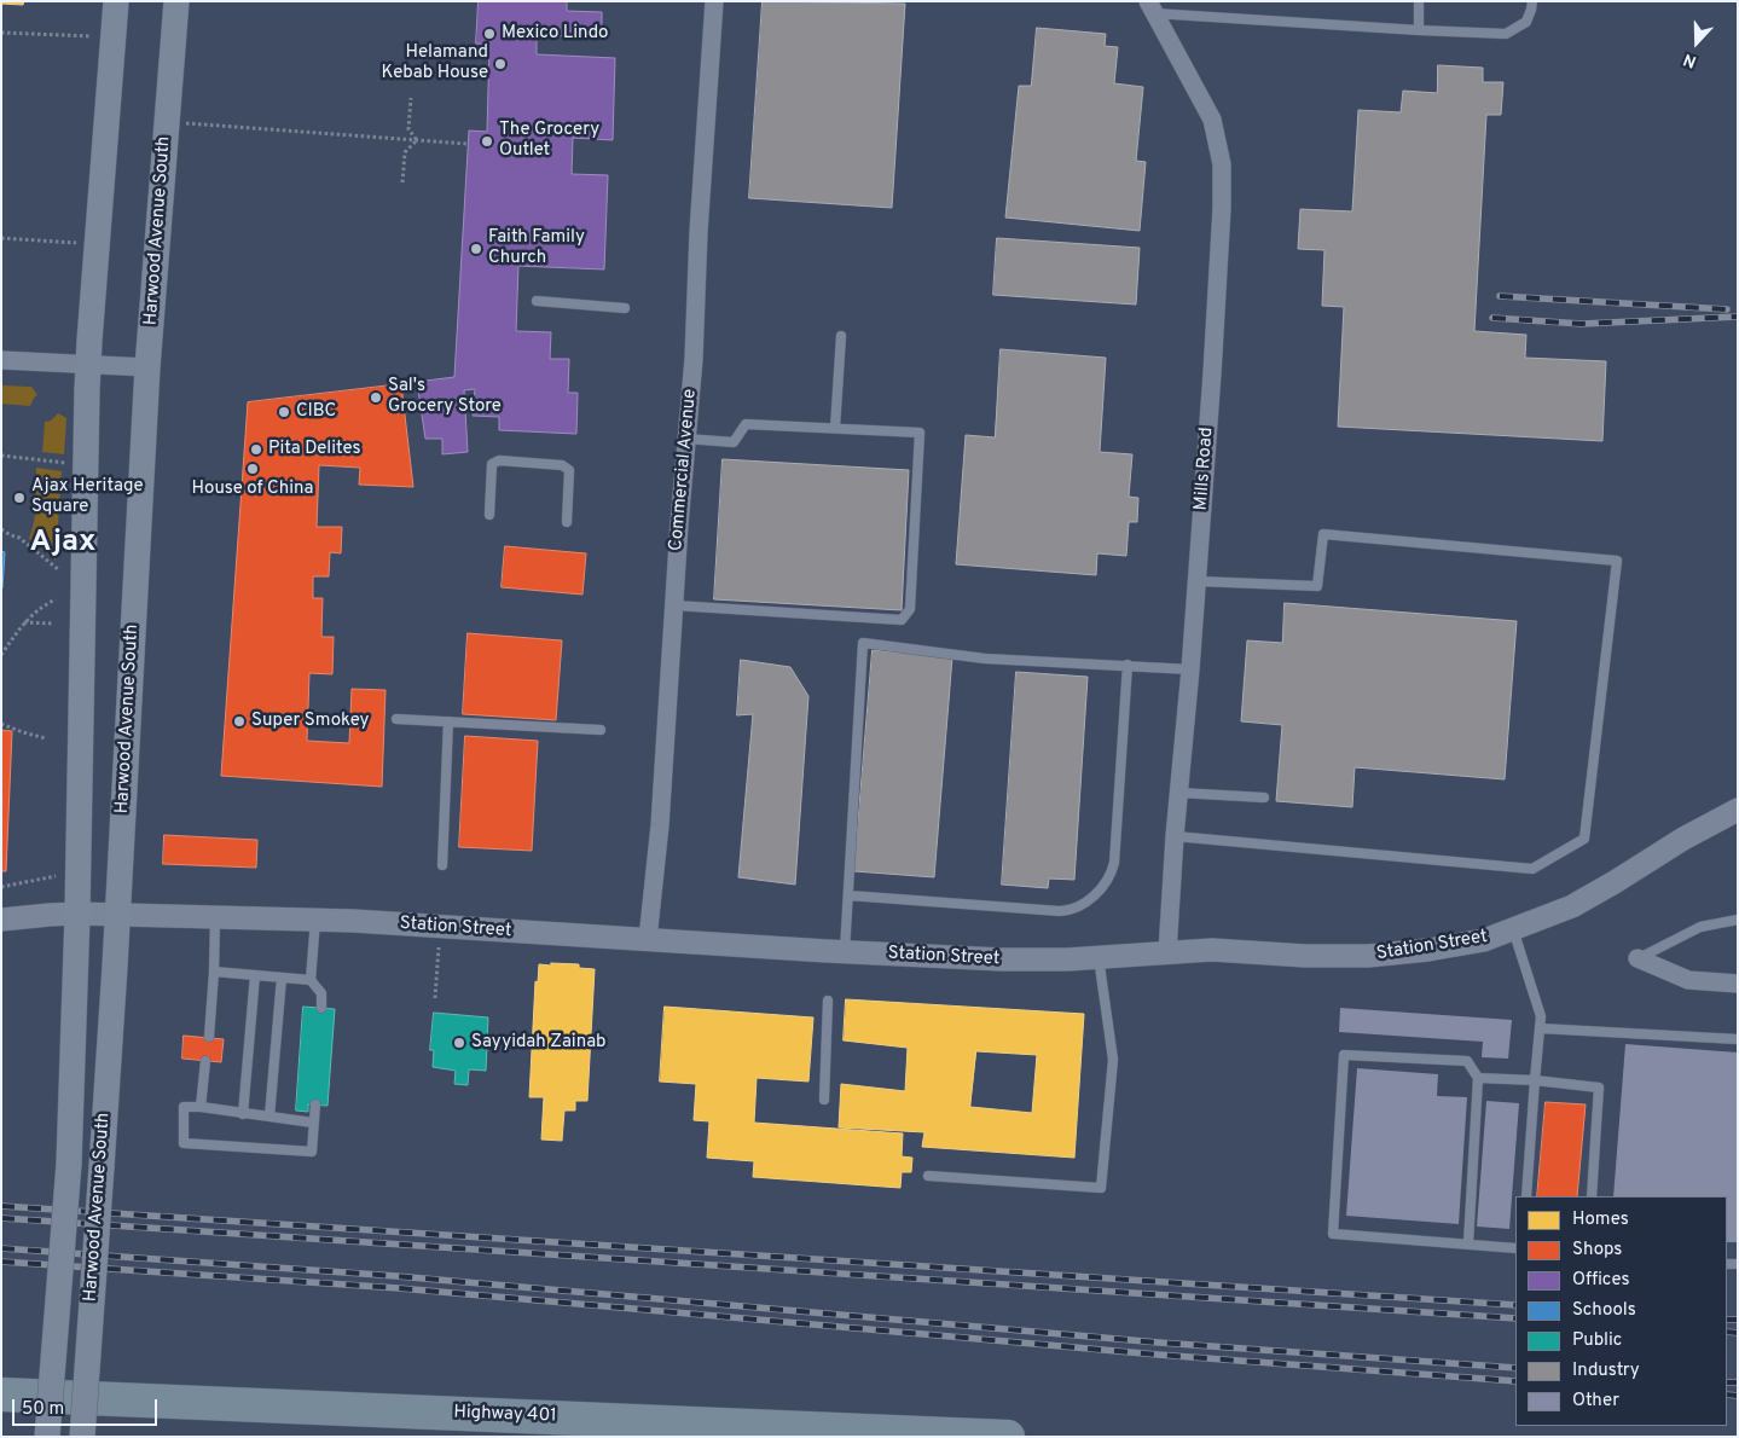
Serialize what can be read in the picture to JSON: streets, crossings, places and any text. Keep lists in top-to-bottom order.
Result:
{
  "streets": {
    "highway": ["Highway 401"],
    "main road": ["Harwood Avenue South"],
    "street": ["Mills Road", "Commercial Avenue", "Station Street"]
  },
  "crossings": [
    ["Harwood Avenue South", "Station Street"],
    ["Mills Road", "Station Street"],
    ["Commercial Avenue", "Station Street"]
  ],
  "districts": ["Ajax"],
  "places": [
    "Mexico Lindo",
    "Helamand Kebab House",
    "The Grocery Outlet",
    "Faith Family Church",
    "Sal's Grocery Store",
    "CIBC",
    "Pita Delites",
    "House of China",
    "Ajax Heritage Square",
    "Super Smokey",
    "Sayyidah Zainab"
  ],
  "legend": [
    "Homes",
    "Shops",
    "Offices",
    "Schools",
    "Public",
    "Industry",
    "Other"
  ],
  "scale_bar": "50 m",
  "north": "bottom"
}
